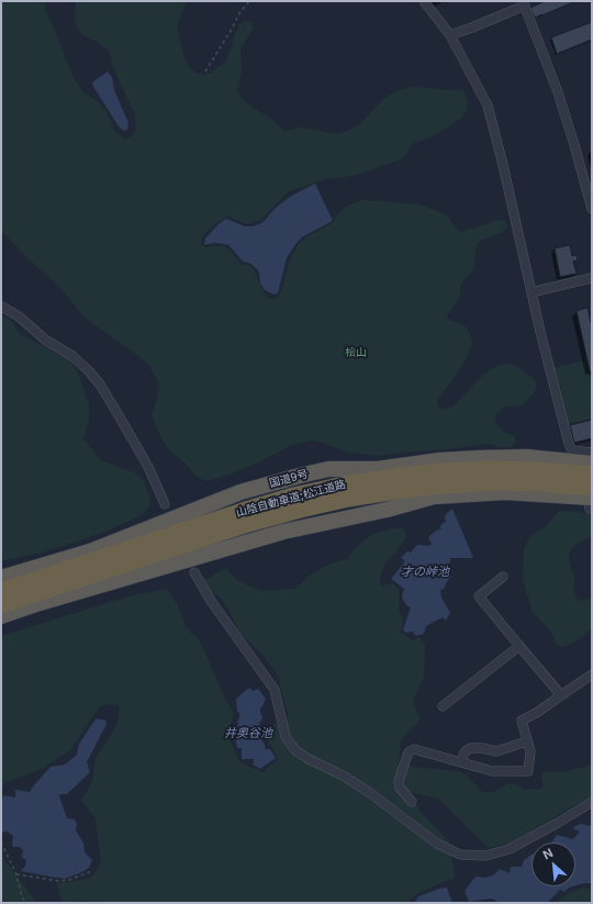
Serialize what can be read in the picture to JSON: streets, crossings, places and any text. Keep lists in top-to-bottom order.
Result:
{
  "streets": {
    "highway": ["国道9号", "山陰自動車道;松江道路"]
  },
  "water": ["才の峠池", "井奥谷池"],
  "parks": ["桧山"],
  "north": "top left"
}
